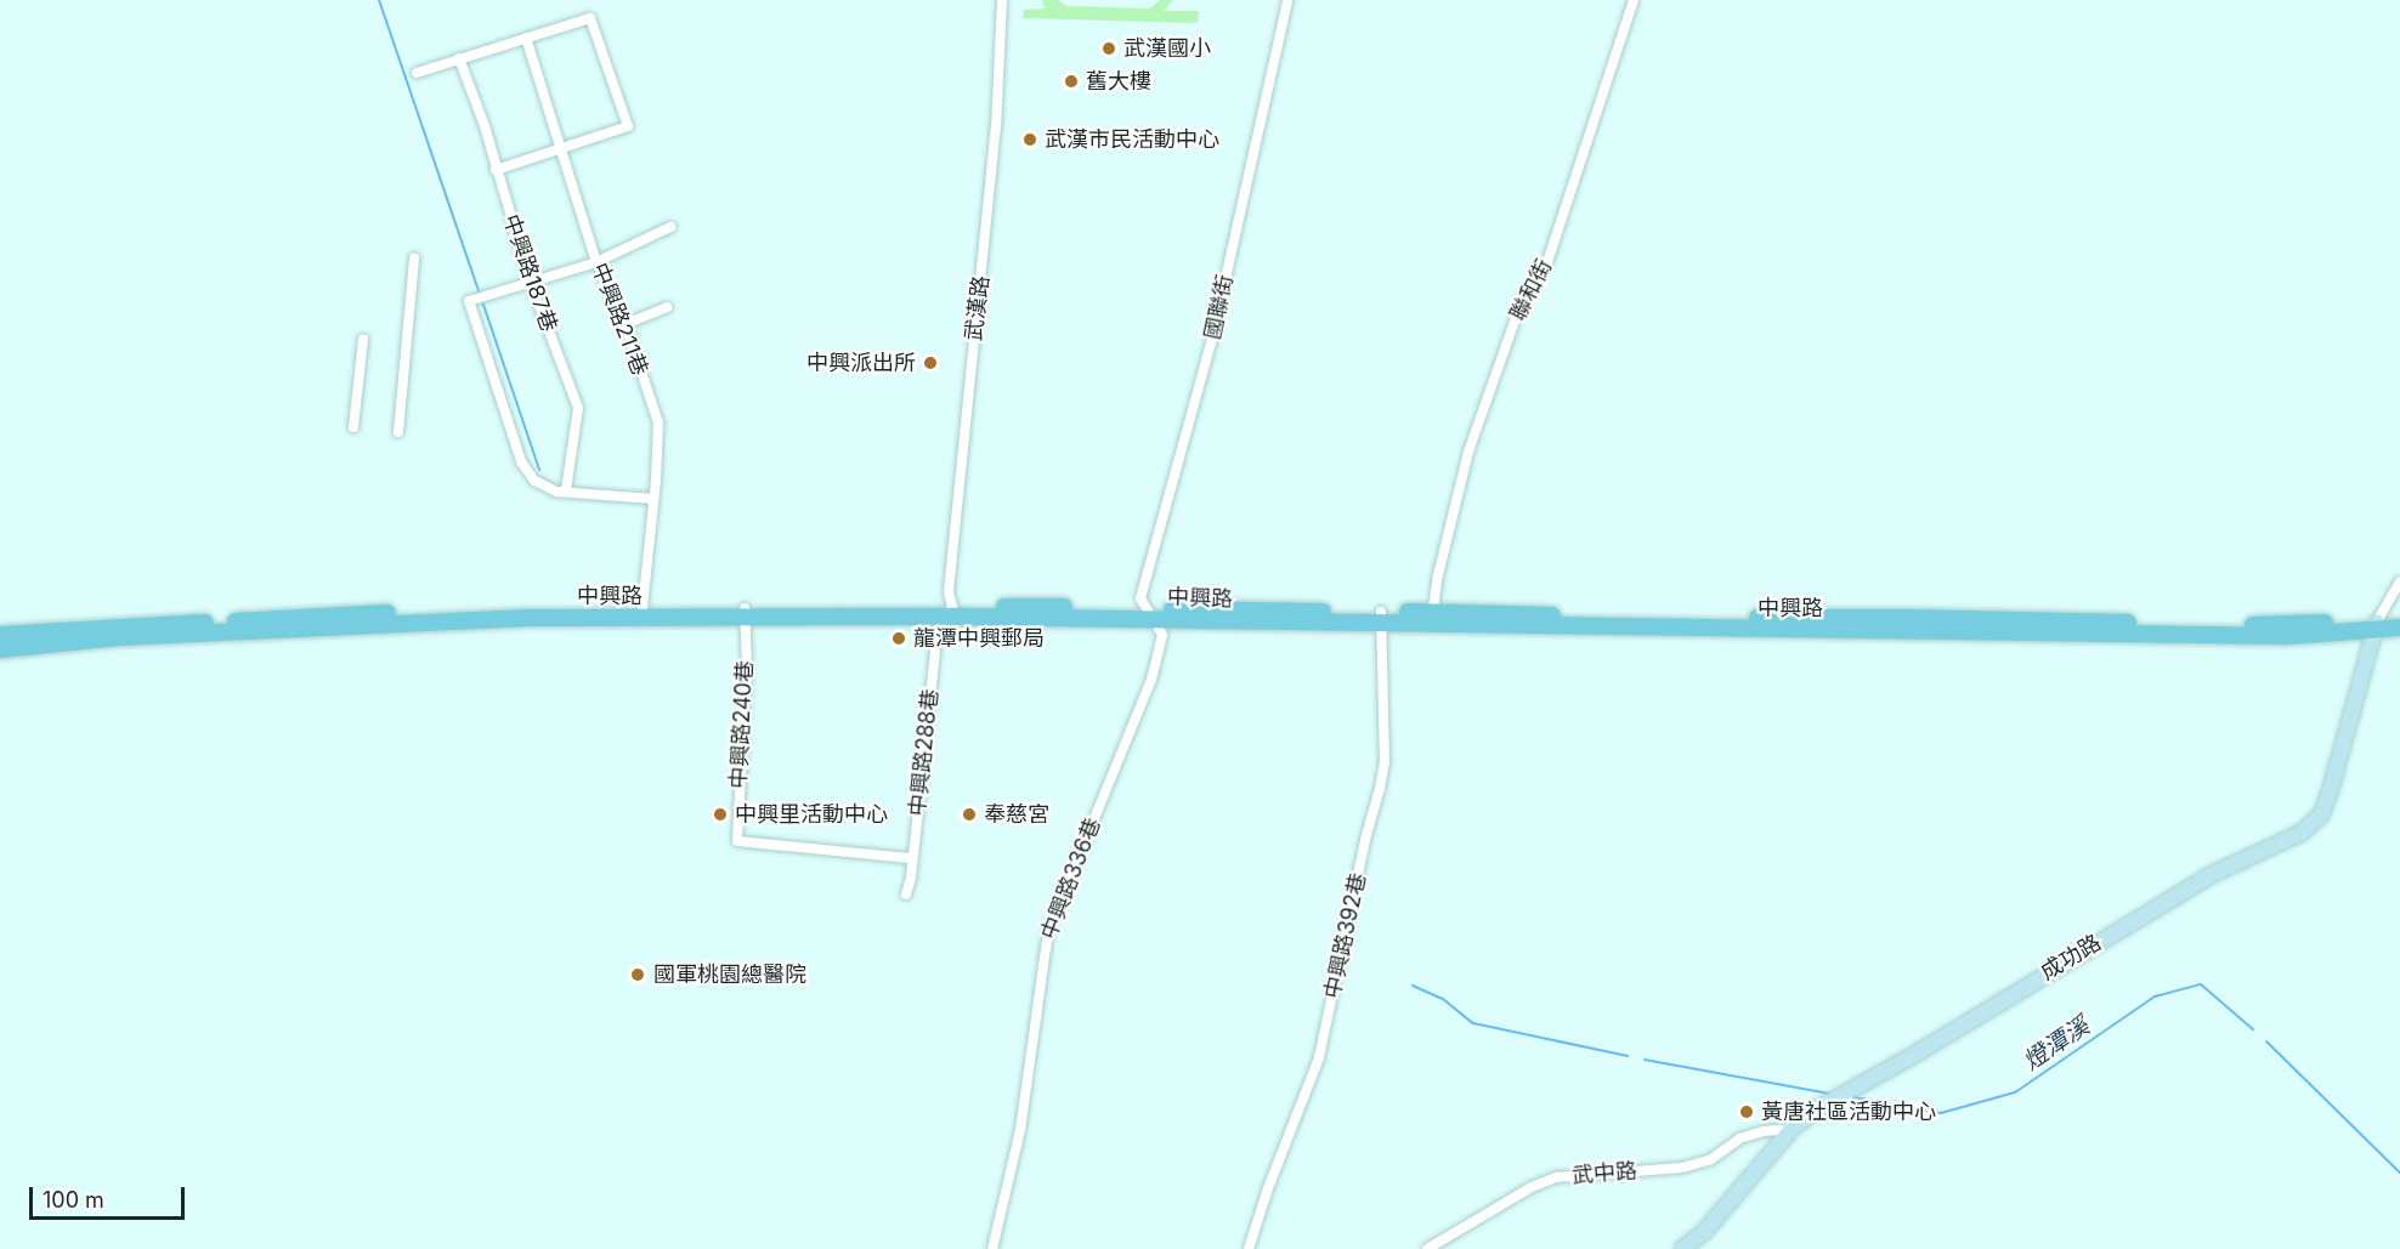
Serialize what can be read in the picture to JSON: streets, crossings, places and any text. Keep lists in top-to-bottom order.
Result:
{
  "streets": {
    "main road": ["中興路"],
    "street": [
      "中興路187巷",
      "聯和街",
      "國聯街",
      "武漢路",
      "中興路211巷",
      "中興路240巷",
      "中興路288巷",
      "中興路336巷",
      "中興路392巷",
      "成功路",
      "武中路"
    ]
  },
  "crossings": [
    ["聯和街", "中興路"],
    ["國聯街", "中興路"],
    ["國聯街", "中興路336巷"],
    ["武漢路", "中興路"],
    ["武漢路", "中興路288巷"],
    ["中興路211巷", "中興路"],
    ["中興路", "中興路240巷"],
    ["中興路", "中興路288巷"],
    ["中興路", "中興路336巷"],
    ["中興路", "中興路392巷"],
    ["中興路", "成功路"],
    ["中興路240巷", "中興路288巷"],
    ["成功路", "武中路"]
  ],
  "water": ["燈潭溪"],
  "places": [
    "武漢國小",
    "舊大樓",
    "武漢市民活動中心",
    "中興派出所",
    "龍潭中興郵局",
    "中興里活動中心",
    "奉慈宮",
    "國軍桃園總醫院",
    "黃唐社區活動中心"
  ],
  "scale_bar": "100 m"
}
